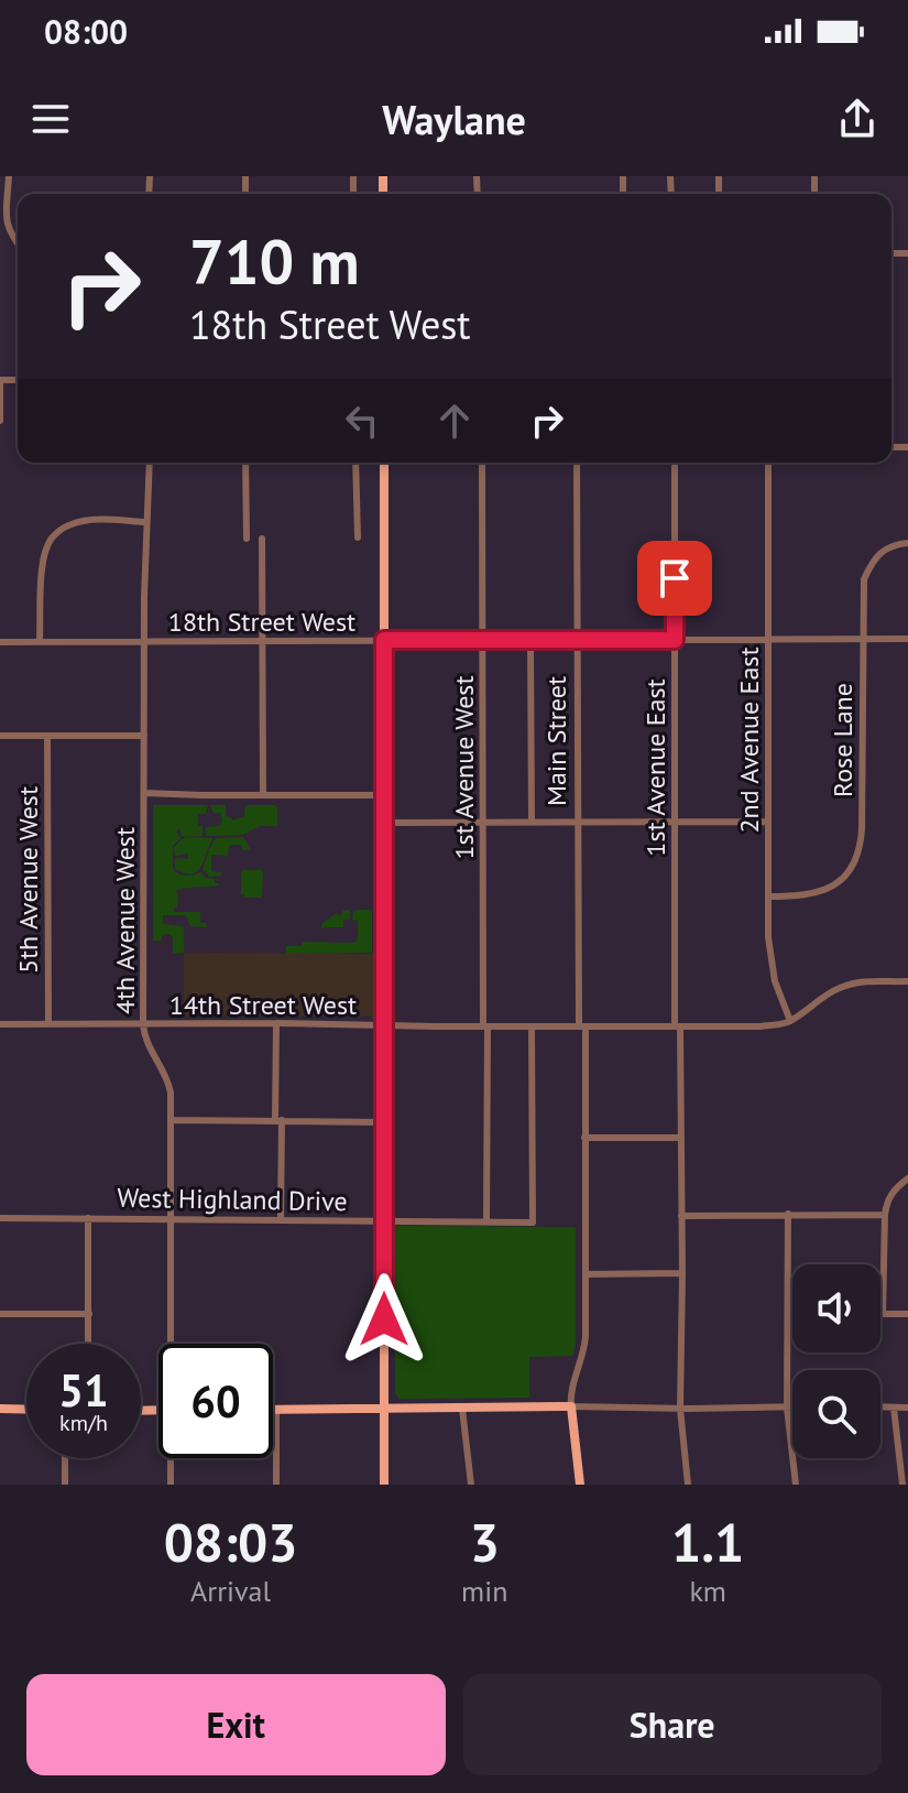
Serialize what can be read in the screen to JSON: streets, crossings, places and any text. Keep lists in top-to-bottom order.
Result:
{
  "streets": {
    "main road": ["Main Street"],
    "street": [
      "18th Street West",
      "2nd Avenue East",
      "Rose Lane",
      "1st Avenue West",
      "1st Avenue East",
      "5th Avenue West",
      "4th Avenue West",
      "14th Street West",
      "West Highland Drive"
    ]
  },
  "crossings": [
    ["18th Street West", "2nd Avenue East"],
    ["18th Street West", "Rose Lane"],
    ["18th Street West", "Main Street"],
    ["18th Street West", "1st Avenue West"],
    ["18th Street West", "1st Avenue East"],
    ["18th Street West", "4th Avenue West"],
    ["2nd Avenue East", "Rose Lane"],
    ["2nd Avenue East", "14th Street West"],
    ["Main Street", "14th Street West"],
    ["1st Avenue West", "14th Street West"],
    ["1st Avenue West", "West Highland Drive"],
    ["1st Avenue East", "14th Street West"],
    ["5th Avenue West", "14th Street West"],
    ["4th Avenue West", "14th Street West"],
    ["4th Avenue West", "West Highland Drive"],
    ["14th Street West", "West Highland Drive"]
  ],
  "page": {
    "status": "08:00",
    "header": "Waylane",
    "turn": ["710 m", "18th Street West"],
    "speed": "51 km/h",
    "limit": "60",
    "eta": [
      "08:03",
      "Arrival",
      "3",
      "min",
      "1.1",
      "km"
    ],
    "buttons": ["Exit", "Share"]
  }
}
